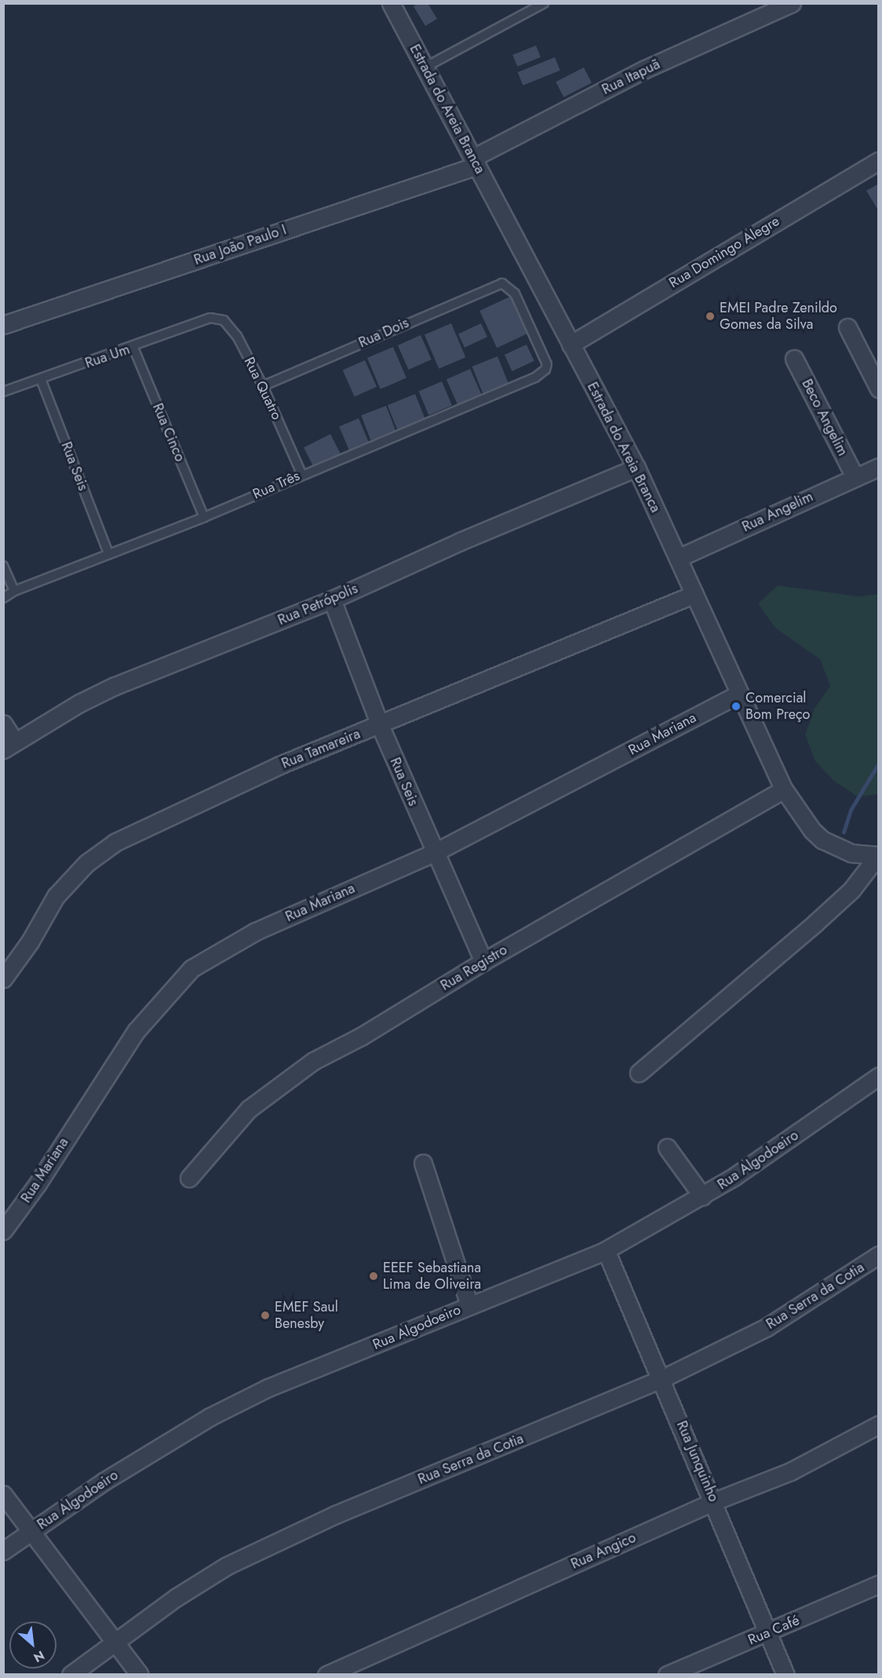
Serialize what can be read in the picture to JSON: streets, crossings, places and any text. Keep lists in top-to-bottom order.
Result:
{
  "streets": {
    "street": [
      "Rua Itapuã",
      "Estrada do Areia Branca",
      "Rua João Paulo I",
      "Rua Domingo Alegre",
      "Beco Angelim",
      "Rua Seis",
      "Rua Angelim",
      "Rua Petrópolis",
      "Rua Mariana",
      "Rua Tamareira",
      "Rua Registro",
      "Rua Algodoeiro",
      "Rua Serra da Cotia",
      "Rua Junquinho",
      "Rua Angico",
      "Rua Café"
    ],
    "lane": [
      "Rua Dois",
      "Rua Um",
      "Rua Quatro",
      "Rua Cinco",
      "Rua Três"
    ]
  },
  "crossings": [
    ["Rua Itapuã", "Estrada do Areia Branca"],
    ["Rua Itapuã", "Rua João Paulo I"],
    ["Estrada do Areia Branca", "Rua João Paulo I"],
    ["Estrada do Areia Branca", "Rua Domingo Alegre"],
    ["Estrada do Areia Branca", "Rua Angelim"],
    ["Estrada do Areia Branca", "Rua Petrópolis"],
    ["Estrada do Areia Branca", "Rua Mariana"],
    ["Estrada do Areia Branca", "Rua Tamareira"],
    ["Estrada do Areia Branca", "Rua Registro"],
    ["Rua Dois", "Rua Quatro"],
    ["Rua Dois", "Rua Três"],
    ["Rua Um", "Rua Quatro"],
    ["Rua Um", "Rua Cinco"],
    ["Rua Um", "Rua Seis"],
    ["Rua Quatro", "Rua Três"],
    ["Beco Angelim", "Rua Angelim"],
    ["Rua Cinco", "Rua Três"],
    ["Rua Seis", "Rua Três"],
    ["Rua Seis", "Rua Petrópolis"],
    ["Rua Seis", "Rua Mariana"],
    ["Rua Seis", "Rua Tamareira"],
    ["Rua Seis", "Rua Registro"],
    ["Rua Algodoeiro", "Rua Junquinho"],
    ["Rua Serra da Cotia", "Rua Junquinho"],
    ["Rua Junquinho", "Rua Angico"],
    ["Rua Junquinho", "Rua Café"]
  ],
  "places": [
    "EMEI Padre Zenildo Gomes da Silva",
    "Comercial Bom Preço",
    "EEEF Sebastiana Lima de Oliveira",
    "EMEF Saul Benesby"
  ],
  "north": "bottom right"
}
